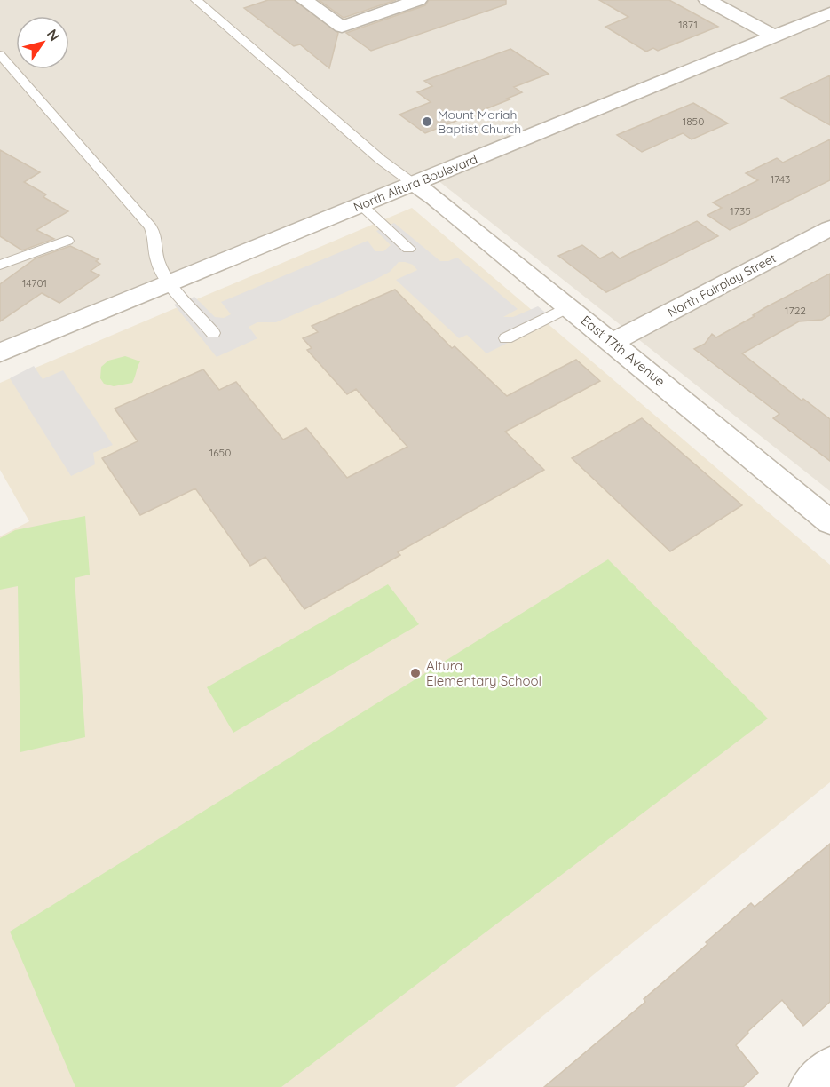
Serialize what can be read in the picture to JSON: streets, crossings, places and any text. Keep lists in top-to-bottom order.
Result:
{
  "streets": {
    "street": ["North Altura Boulevard", "North Fairplay Street", "East 17th Avenue"]
  },
  "crossings": [
    ["North Altura Boulevard", "East 17th Avenue"],
    ["North Fairplay Street", "East 17th Avenue"]
  ],
  "places": ["Mount Moriah Baptist Church", "Altura Elementary School"],
  "house_numbers": [
    "1871",
    "1850",
    "1743",
    "1735",
    "14701",
    "1722",
    "1650"
  ],
  "north": "top right"
}
